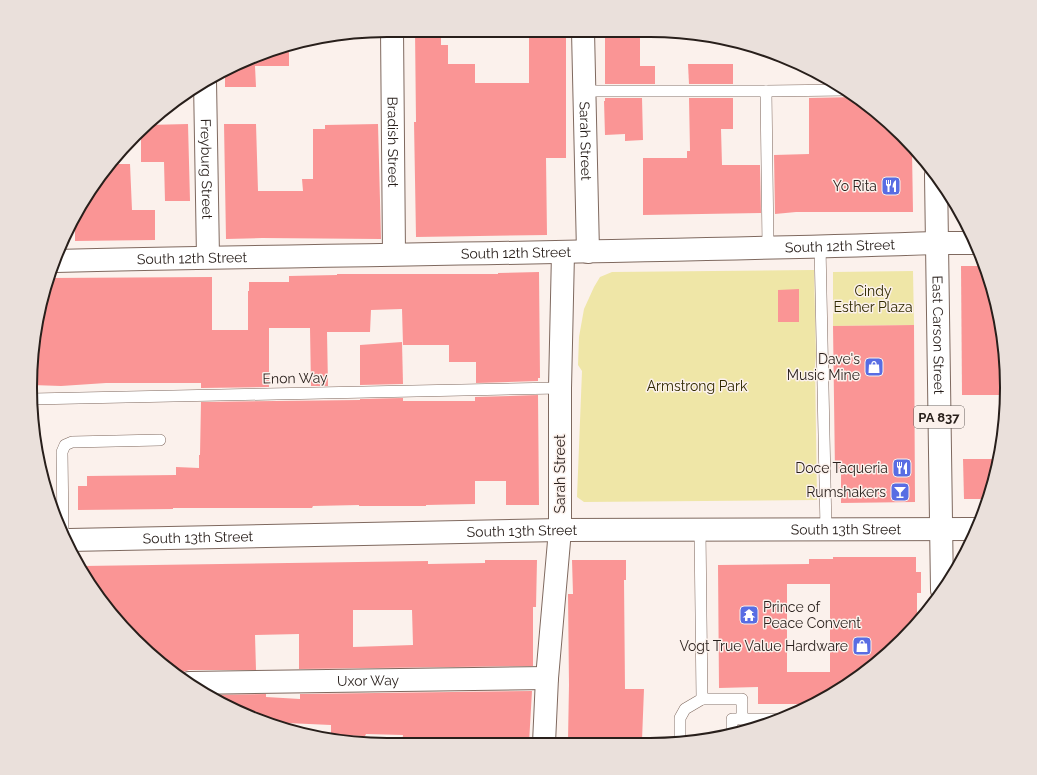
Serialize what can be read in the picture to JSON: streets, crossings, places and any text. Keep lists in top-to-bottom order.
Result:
{
  "streets": {
    "street": [
      "Sarah Street",
      "Bradish Street",
      "Freyburg Street",
      "South 12th Street",
      "East Carson Street",
      "PA 837",
      "South 13th Street",
      "Uxor Way"
    ],
    "lane": ["Enon Way"]
  },
  "crossings": [
    ["Sarah Street", "South 12th Street"],
    ["Sarah Street", "Enon Way"],
    ["Sarah Street", "South 13th Street"],
    ["Sarah Street", "Uxor Way"],
    ["Bradish Street", "South 12th Street"],
    ["Freyburg Street", "South 12th Street"],
    ["South 12th Street", "East Carson Street"],
    ["East Carson Street", "South 13th Street"]
  ],
  "parks": ["Cindy Esther Plaza", "Armstrong Park"],
  "places": {
    "restaurant": ["Yo Rita", "Doce Taqueria"],
    "shop": ["Dave's Music Mine", "Vogt True Value Hardware"],
    "bar": ["Rumshakers"],
    "temple": ["Prince of Peace Convent"]
  }
}
